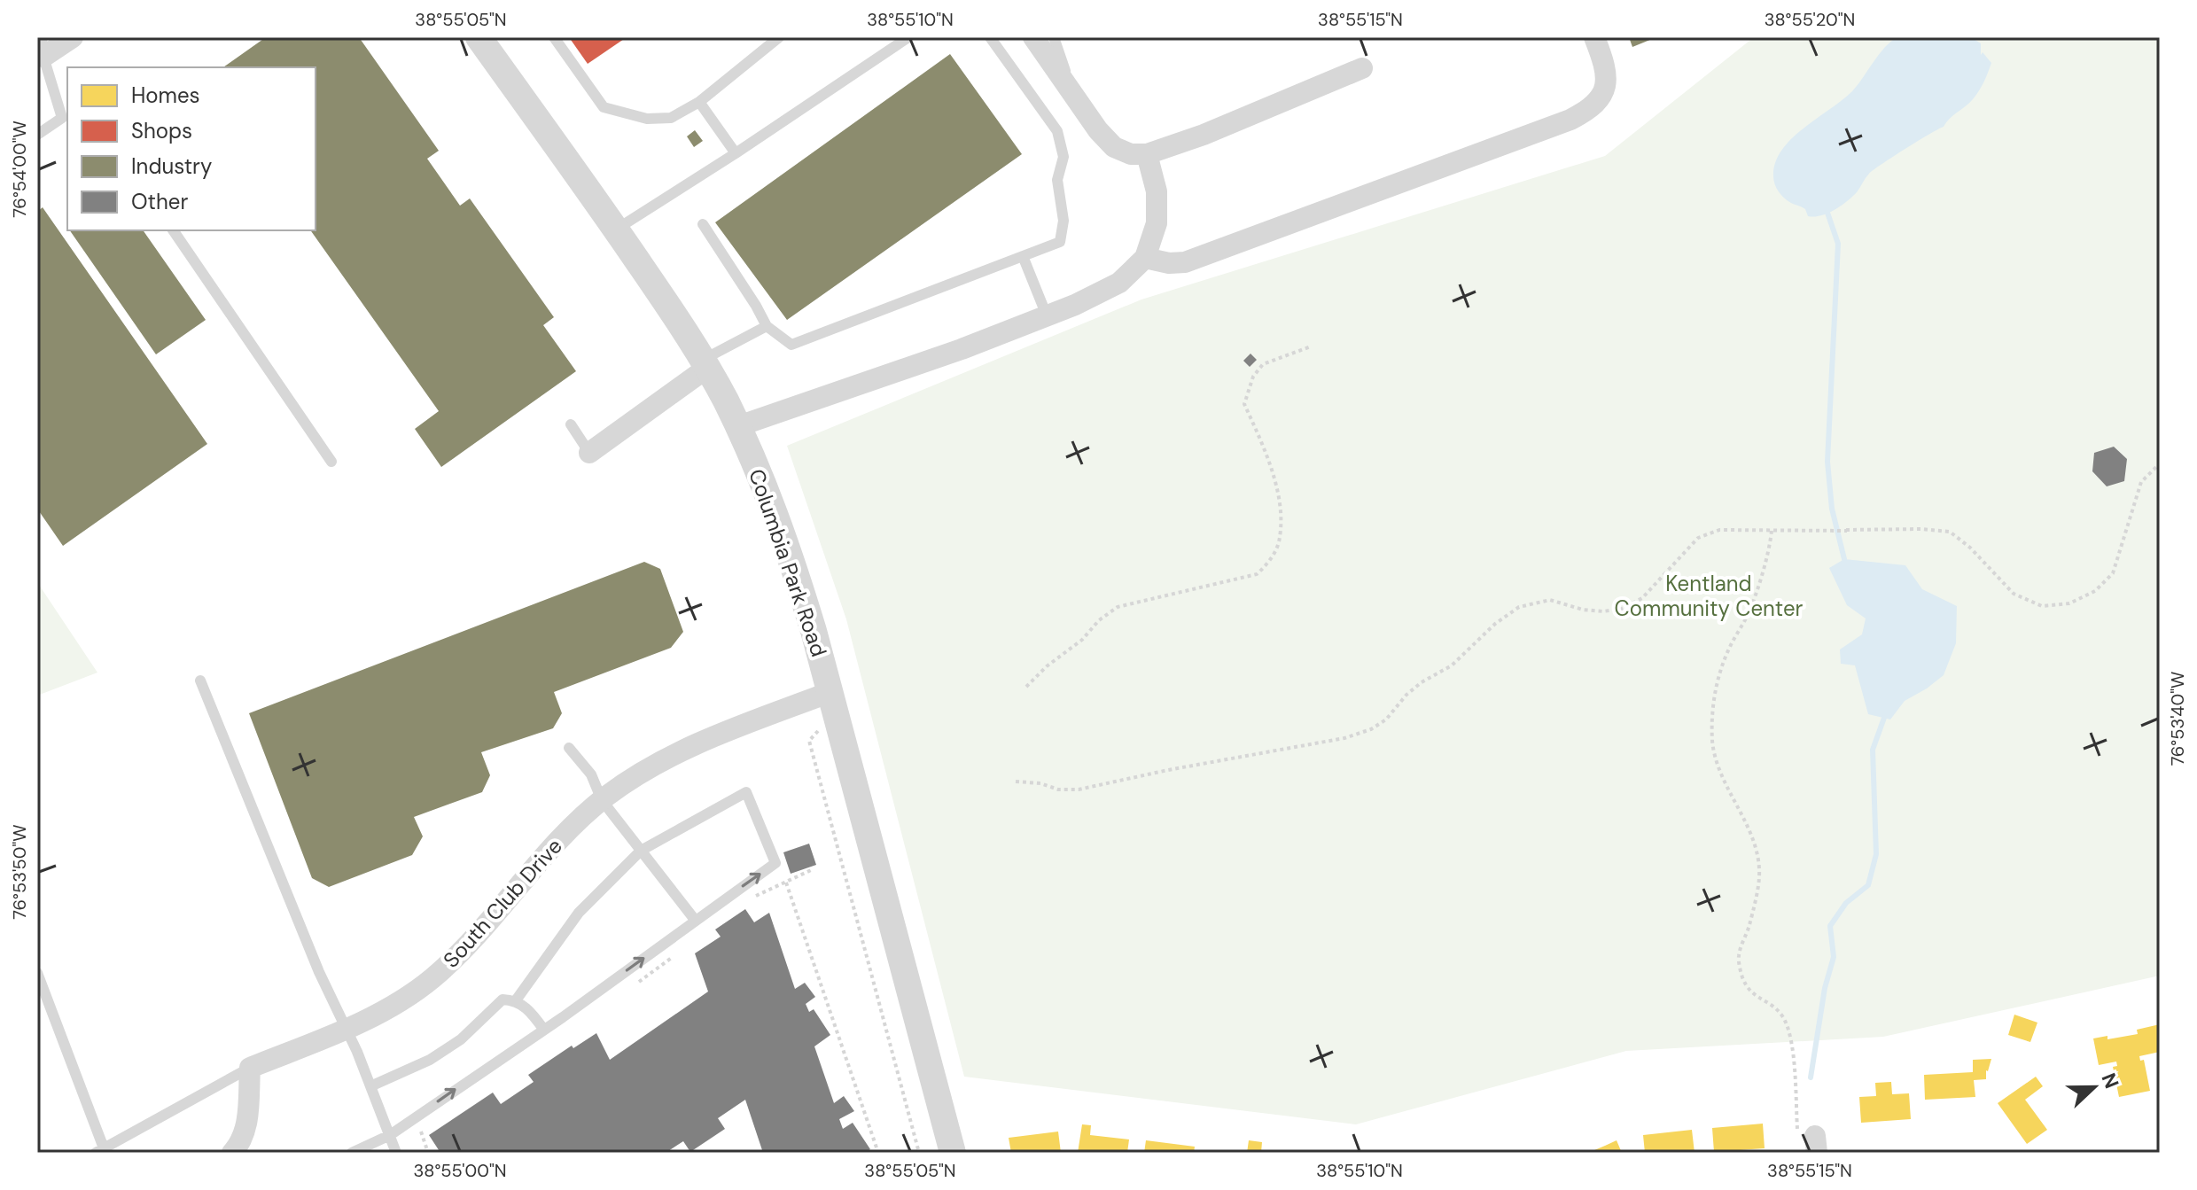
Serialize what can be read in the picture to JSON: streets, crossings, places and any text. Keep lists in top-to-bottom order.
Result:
{
  "streets": {
    "street": ["Columbia Park Road", "South Club Drive"]
  },
  "crossings": [
    ["Columbia Park Road", "South Club Drive"]
  ],
  "parks": ["Kentland Community Center"],
  "legend": [
    "Homes",
    "Shops",
    "Industry",
    "Other"
  ],
  "north": "right",
  "coordinates": [
    "38°55'05\"N",
    "38°55'10\"N",
    "38°55'15\"N",
    "38°55'20\"N",
    "76°54'00\"W",
    "76°53'40\"W",
    "76°53'50\"W",
    "38°55'00\"N"
  ]
}
